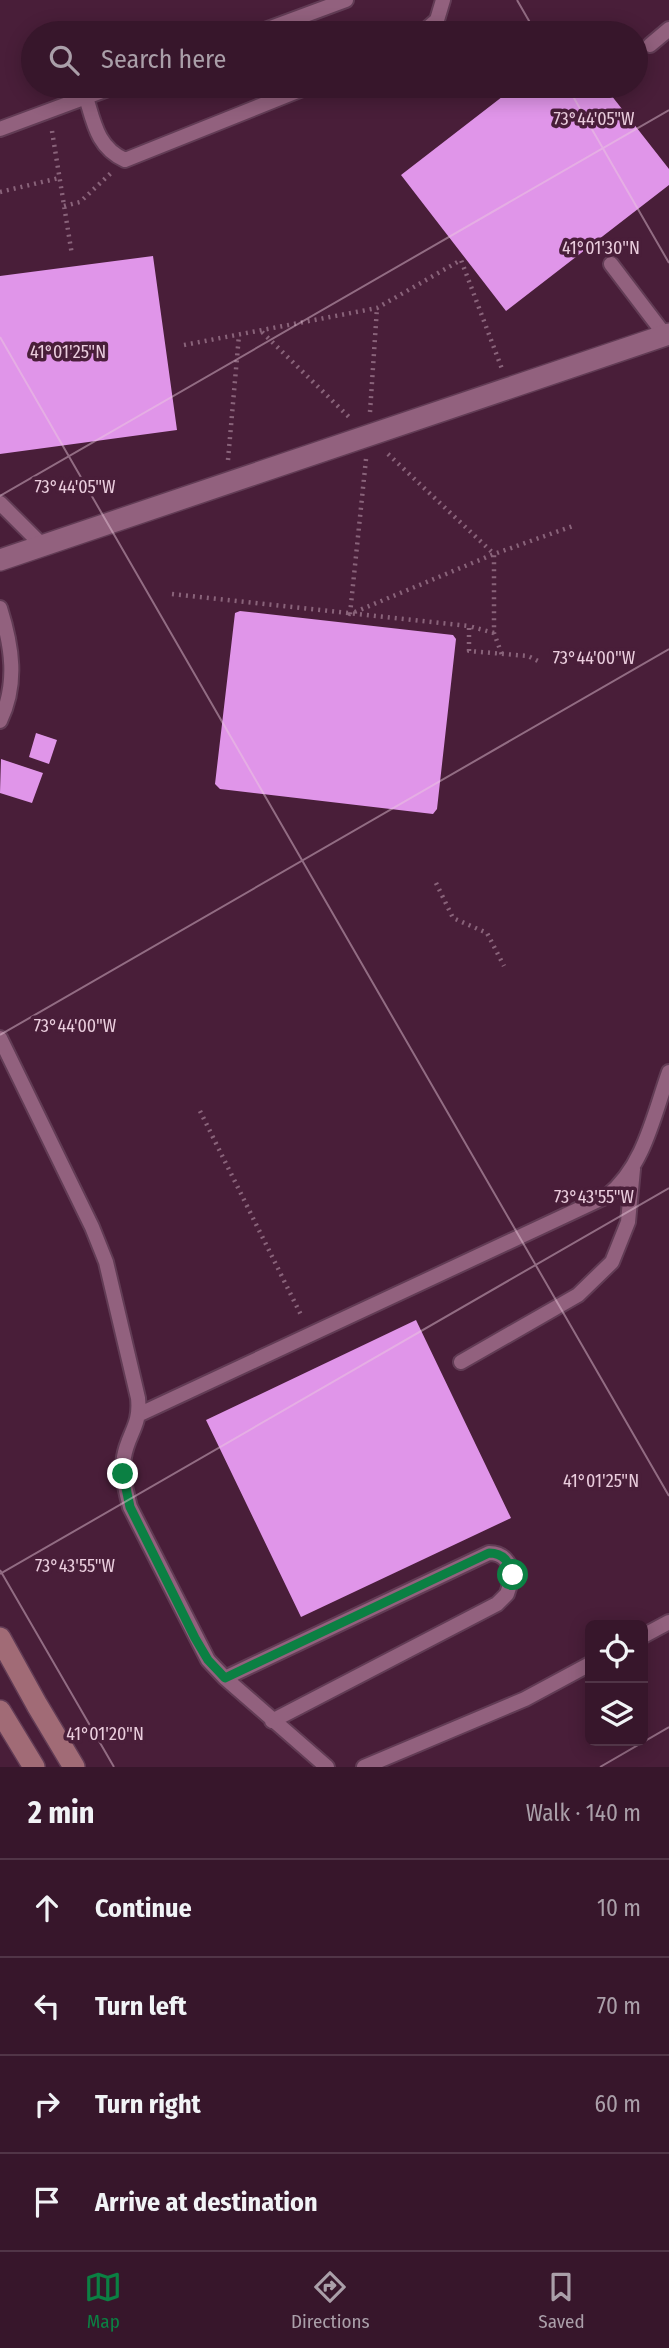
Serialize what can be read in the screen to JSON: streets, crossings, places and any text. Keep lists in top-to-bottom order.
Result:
{
  "page": {
    "search": "Search here",
    "heading": ["2 min", "Walk · 140 m"],
    "list": [
      ["Continue", "10 m"],
      ["Turn left", "70 m"],
      ["Turn right", "60 m"],
      "Arrive at destination"
    ],
    "nav": ["Map", "Directions", "Saved"]
  },
  "coordinates": [
    "73°44'05\"W",
    "41°01'30\"N",
    "41°01'25\"N",
    "73°44'00\"W",
    "73°43'55\"W",
    "41°01'20\"N"
  ]
}
